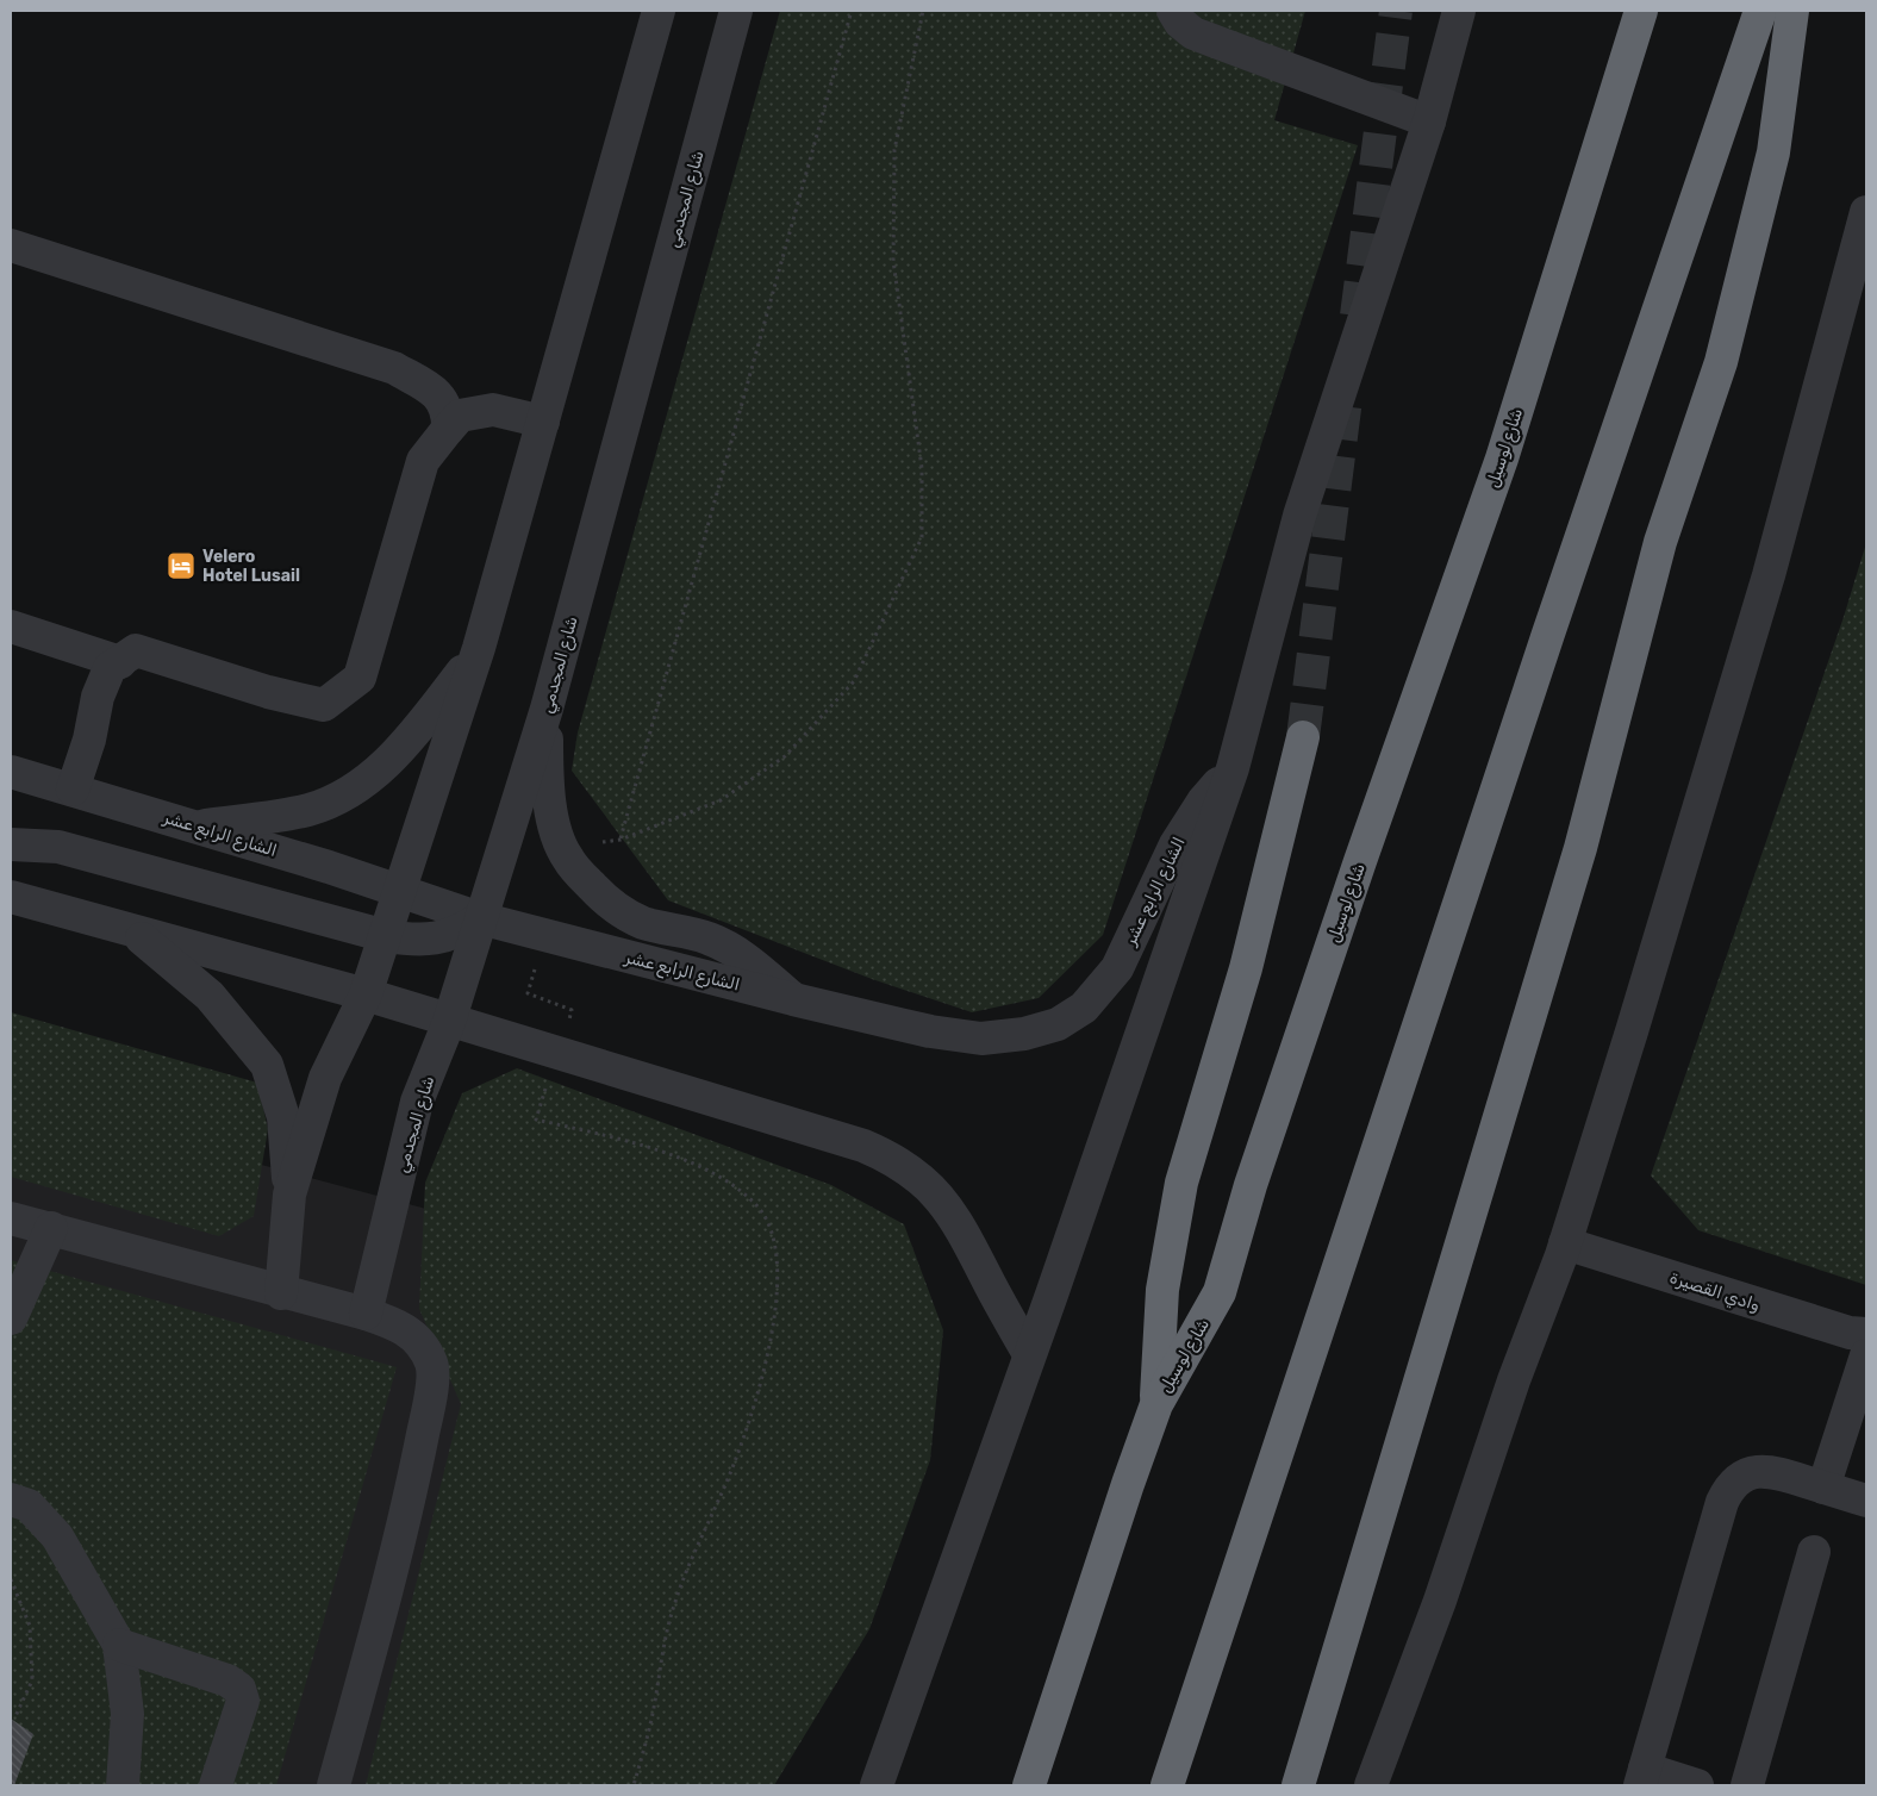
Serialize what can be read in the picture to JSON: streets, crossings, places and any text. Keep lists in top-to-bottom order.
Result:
{
  "streets": {
    "highway": ["شارع لوسيل"],
    "street": ["شارع المجدمي", "الشارع الرابع عشر", "وادي القصيرة"]
  },
  "crossings": [
    ["شارع المجدمي", "الشارع الرابع عشر"]
  ],
  "places": {
    "hotel": ["Velero Hotel Lusail"]
  }
}
